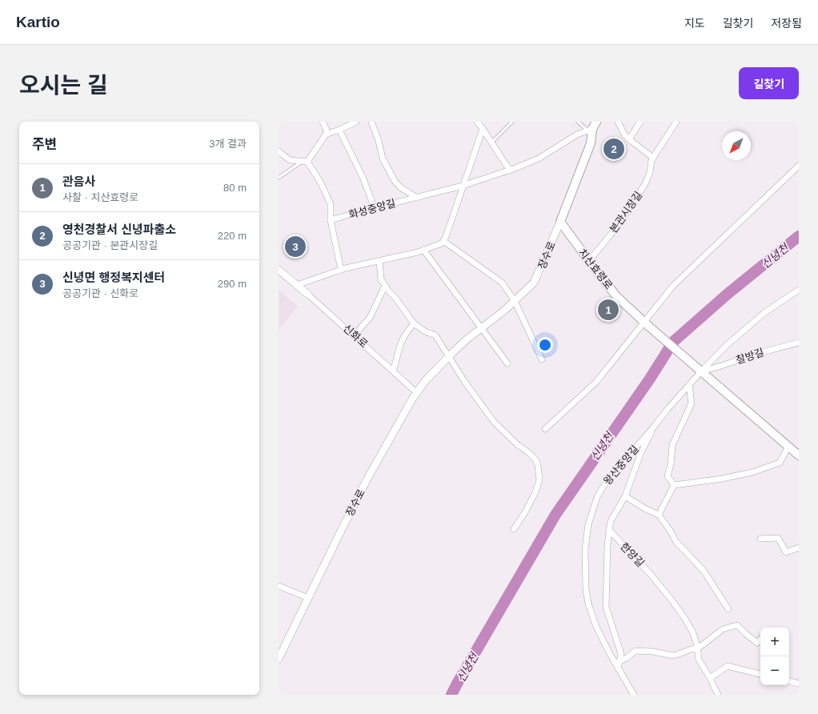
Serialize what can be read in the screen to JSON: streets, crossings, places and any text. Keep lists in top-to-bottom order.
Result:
{
  "streets": {
    "main road": ["장수로", "치산효령로"],
    "street": [
      "화성중앙길",
      "본관시장길",
      "신화로",
      "찰방길",
      "왕산중앙길",
      "한양길"
    ]
  },
  "crossings": [
    ["화성중앙길", "장수로"],
    ["본관시장길", "치산효령로"],
    ["장수로", "치산효령로"],
    ["장수로", "신화로"],
    ["치산효령로", "찰방길"],
    ["치산효령로", "왕산중앙길"],
    ["찰방길", "왕산중앙길"]
  ],
  "water": ["신녕천"],
  "north": "bottom left",
  "page": {
    "header": "Kartio",
    "nav": ["지도", "길찾기", "저장됨"],
    "title": "오시는 길",
    "buttons": "길찾기",
    "heading": ["주변", "3개 결과"],
    "pins": ["2", "3", "1"],
    "list": [
      {
        "mark": "1",
        "name": "관음사",
        "note": "사찰 · 치산효령로",
        "value": "80 m"
      },
      {
        "mark": "2",
        "name": "영천경찰서 신녕파출소",
        "note": "공공기관 · 본관시장길",
        "value": "220 m"
      },
      {
        "mark": "3",
        "name": "신녕면 행정복지센터",
        "note": "공공기관 · 신화로",
        "value": "290 m"
      }
    ],
    "map_buttons": ["+", "−"]
  }
}
